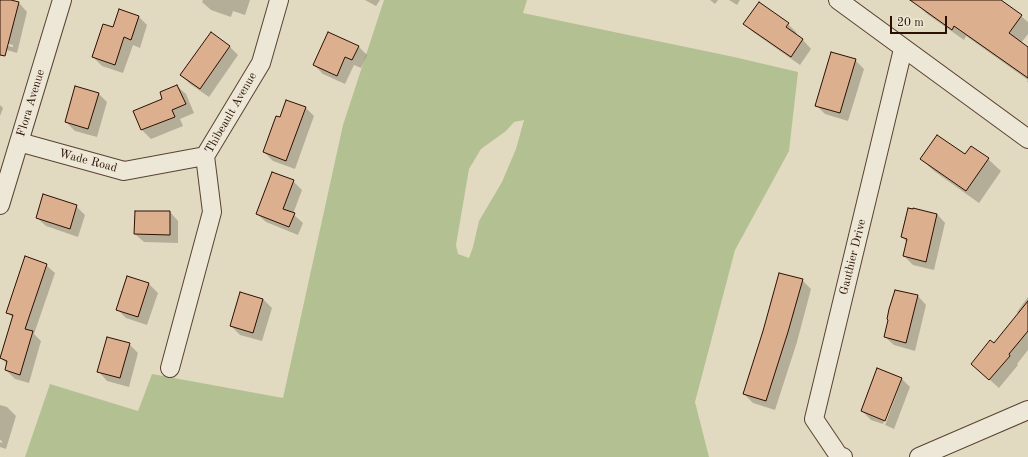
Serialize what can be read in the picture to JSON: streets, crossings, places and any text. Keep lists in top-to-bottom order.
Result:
{
  "streets": {
    "street": [
      "Flora Avenue",
      "Thibeault Avenue",
      "Wade Road",
      "Gauthier Drive"
    ]
  },
  "crossings": [
    ["Flora Avenue", "Wade Road"],
    ["Thibeault Avenue", "Wade Road"]
  ],
  "scale_bar": "20 m"
}
